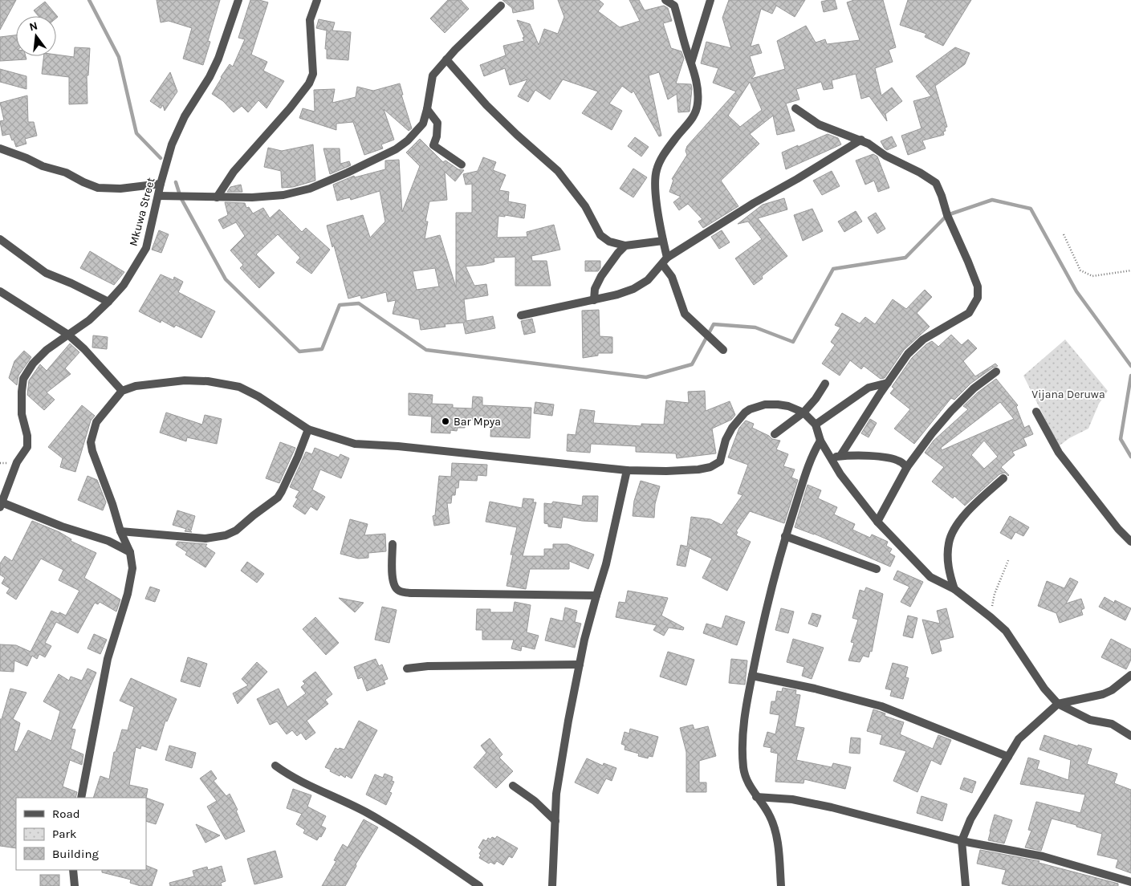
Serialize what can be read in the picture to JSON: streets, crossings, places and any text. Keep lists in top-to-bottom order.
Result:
{
  "streets": {
    "street": ["Mkuwa Street"]
  },
  "parks": ["Vijana Deruwa"],
  "places": ["Bar Mpya"],
  "legend": ["Road", "Park", "Building"],
  "north": "top"
}
